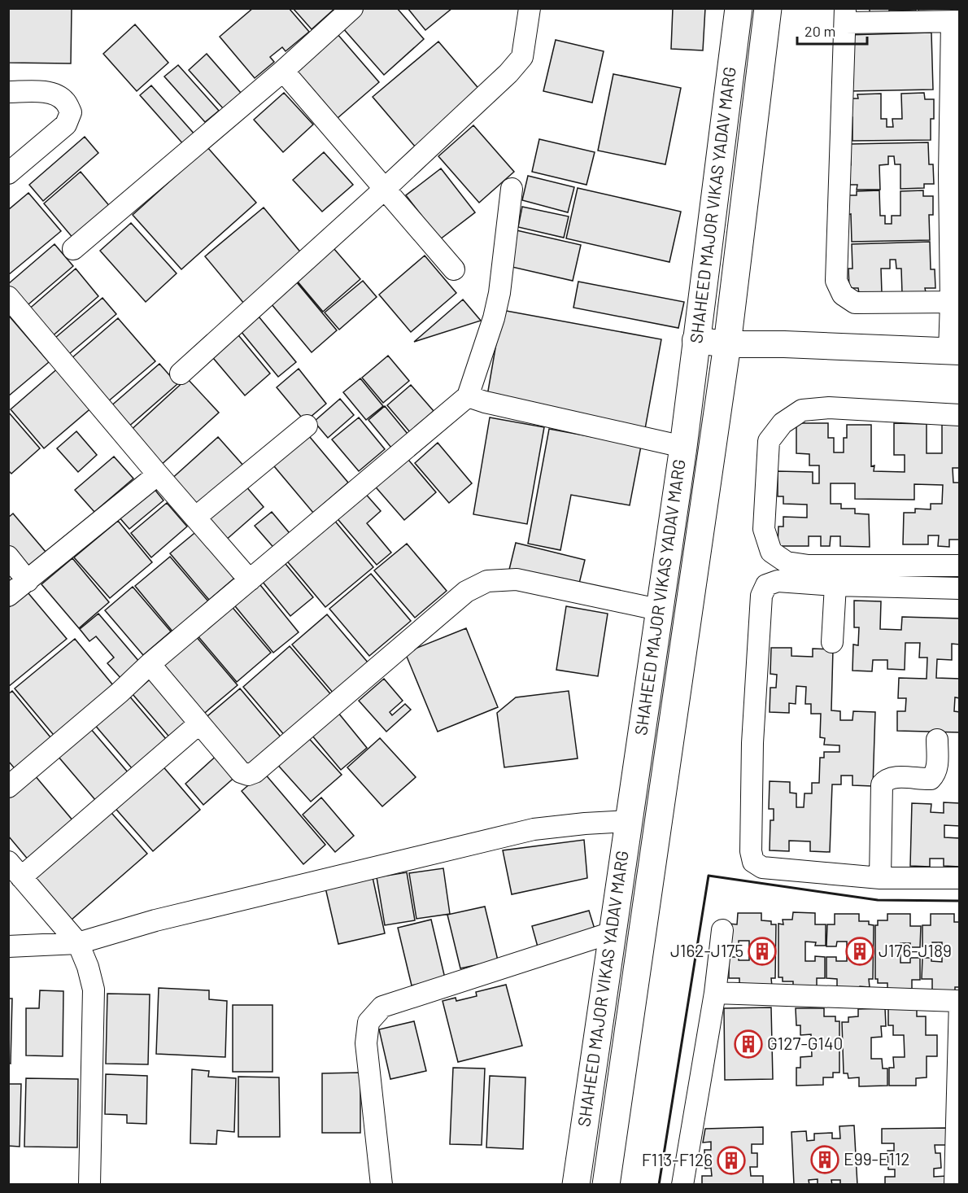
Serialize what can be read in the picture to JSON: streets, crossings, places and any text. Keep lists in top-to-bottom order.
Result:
{
  "streets": {
    "main road": ["SHAHEED MAJOR VIKAS YADAV MARG"]
  },
  "places": {
    "building": [
      "J162-J175",
      "J176-J189",
      "G127-G140",
      "E99-E112",
      "F113-F126"
    ]
  },
  "scale_bar": "20 m"
}
